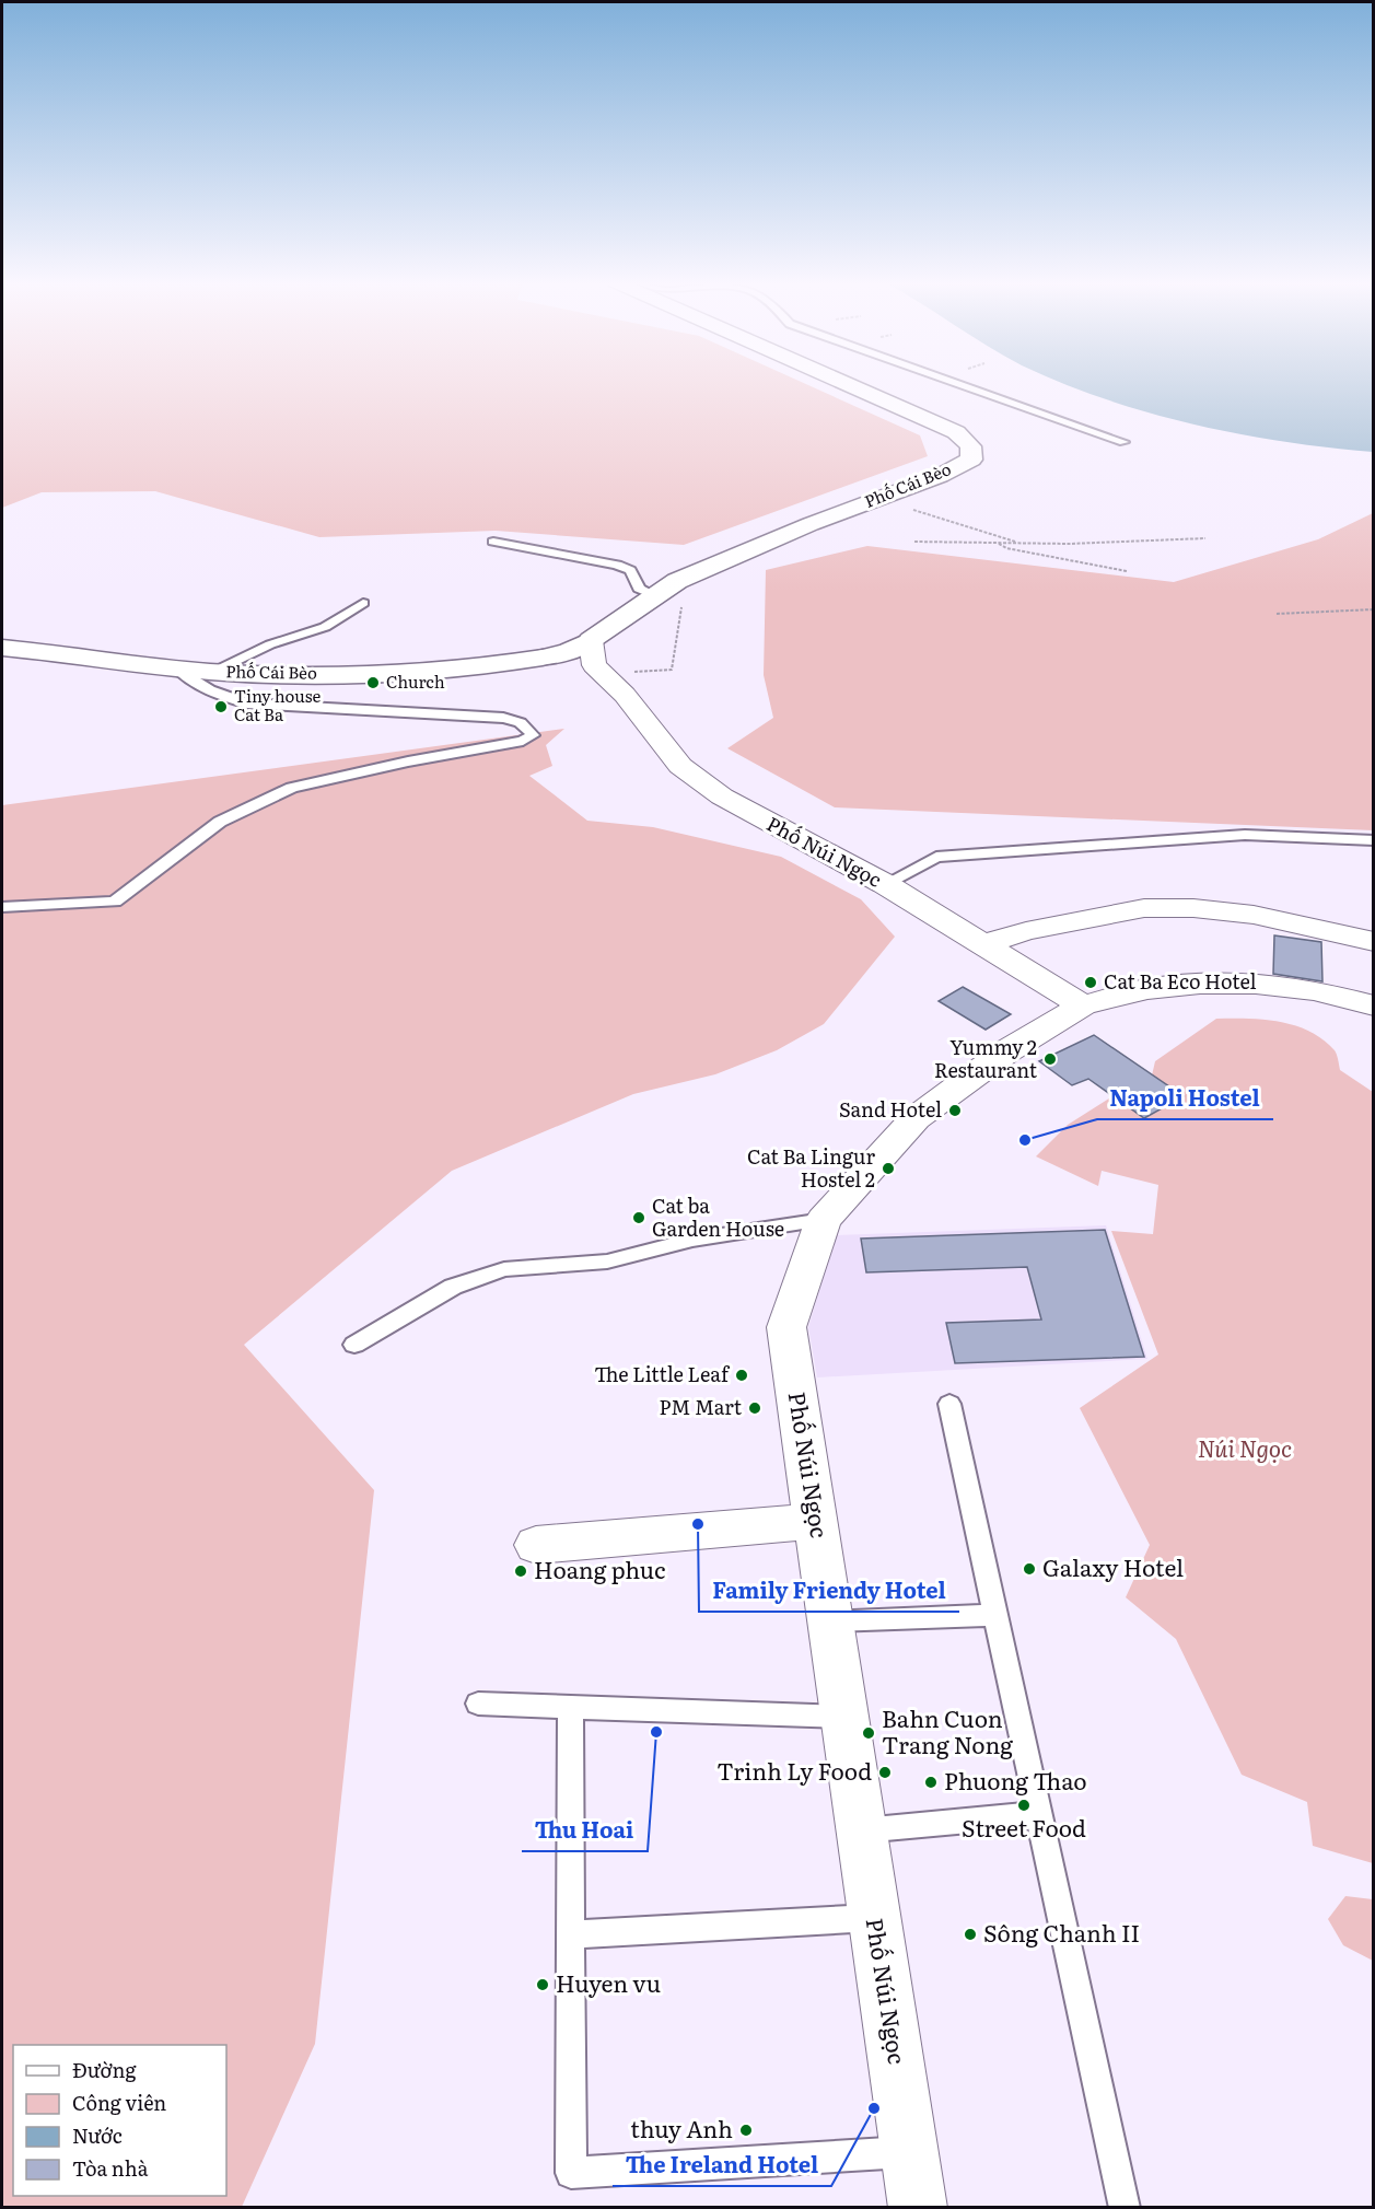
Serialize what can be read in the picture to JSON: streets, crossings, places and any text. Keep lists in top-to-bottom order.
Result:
{
  "streets": {
    "main road": ["Phố Cái Bèo"],
    "street": ["Phố Núi Ngọc"]
  },
  "crossings": [
    ["Phố Cái Bèo", "Phố Núi Ngọc"]
  ],
  "parks": ["Núi Ngọc"],
  "places": [
    "Church",
    "Tiny house Cat Ba",
    "Cat Ba Eco Hotel",
    "Yummy 2 Restaurant",
    "Sand Hotel",
    "Napoli Hostel",
    "Cat Ba Lingur Hostel 2",
    "Cat ba Garden House",
    "The Little Leaf",
    "PM Mart",
    "Family Friendy Hotel",
    "Galaxy Hotel",
    "Hoang phuc",
    "Thu Hoai",
    "Bahn Cuon Trang Nong",
    "Trinh Ly Food",
    "Phuong Thao",
    "Street Food",
    "Sông Chanh II",
    "Huyen vu",
    "The Ireland Hotel",
    "thuy Anh"
  ],
  "legend": [
    "Đường",
    "Công viên",
    "Nước",
    "Tòa nhà"
  ]
}
